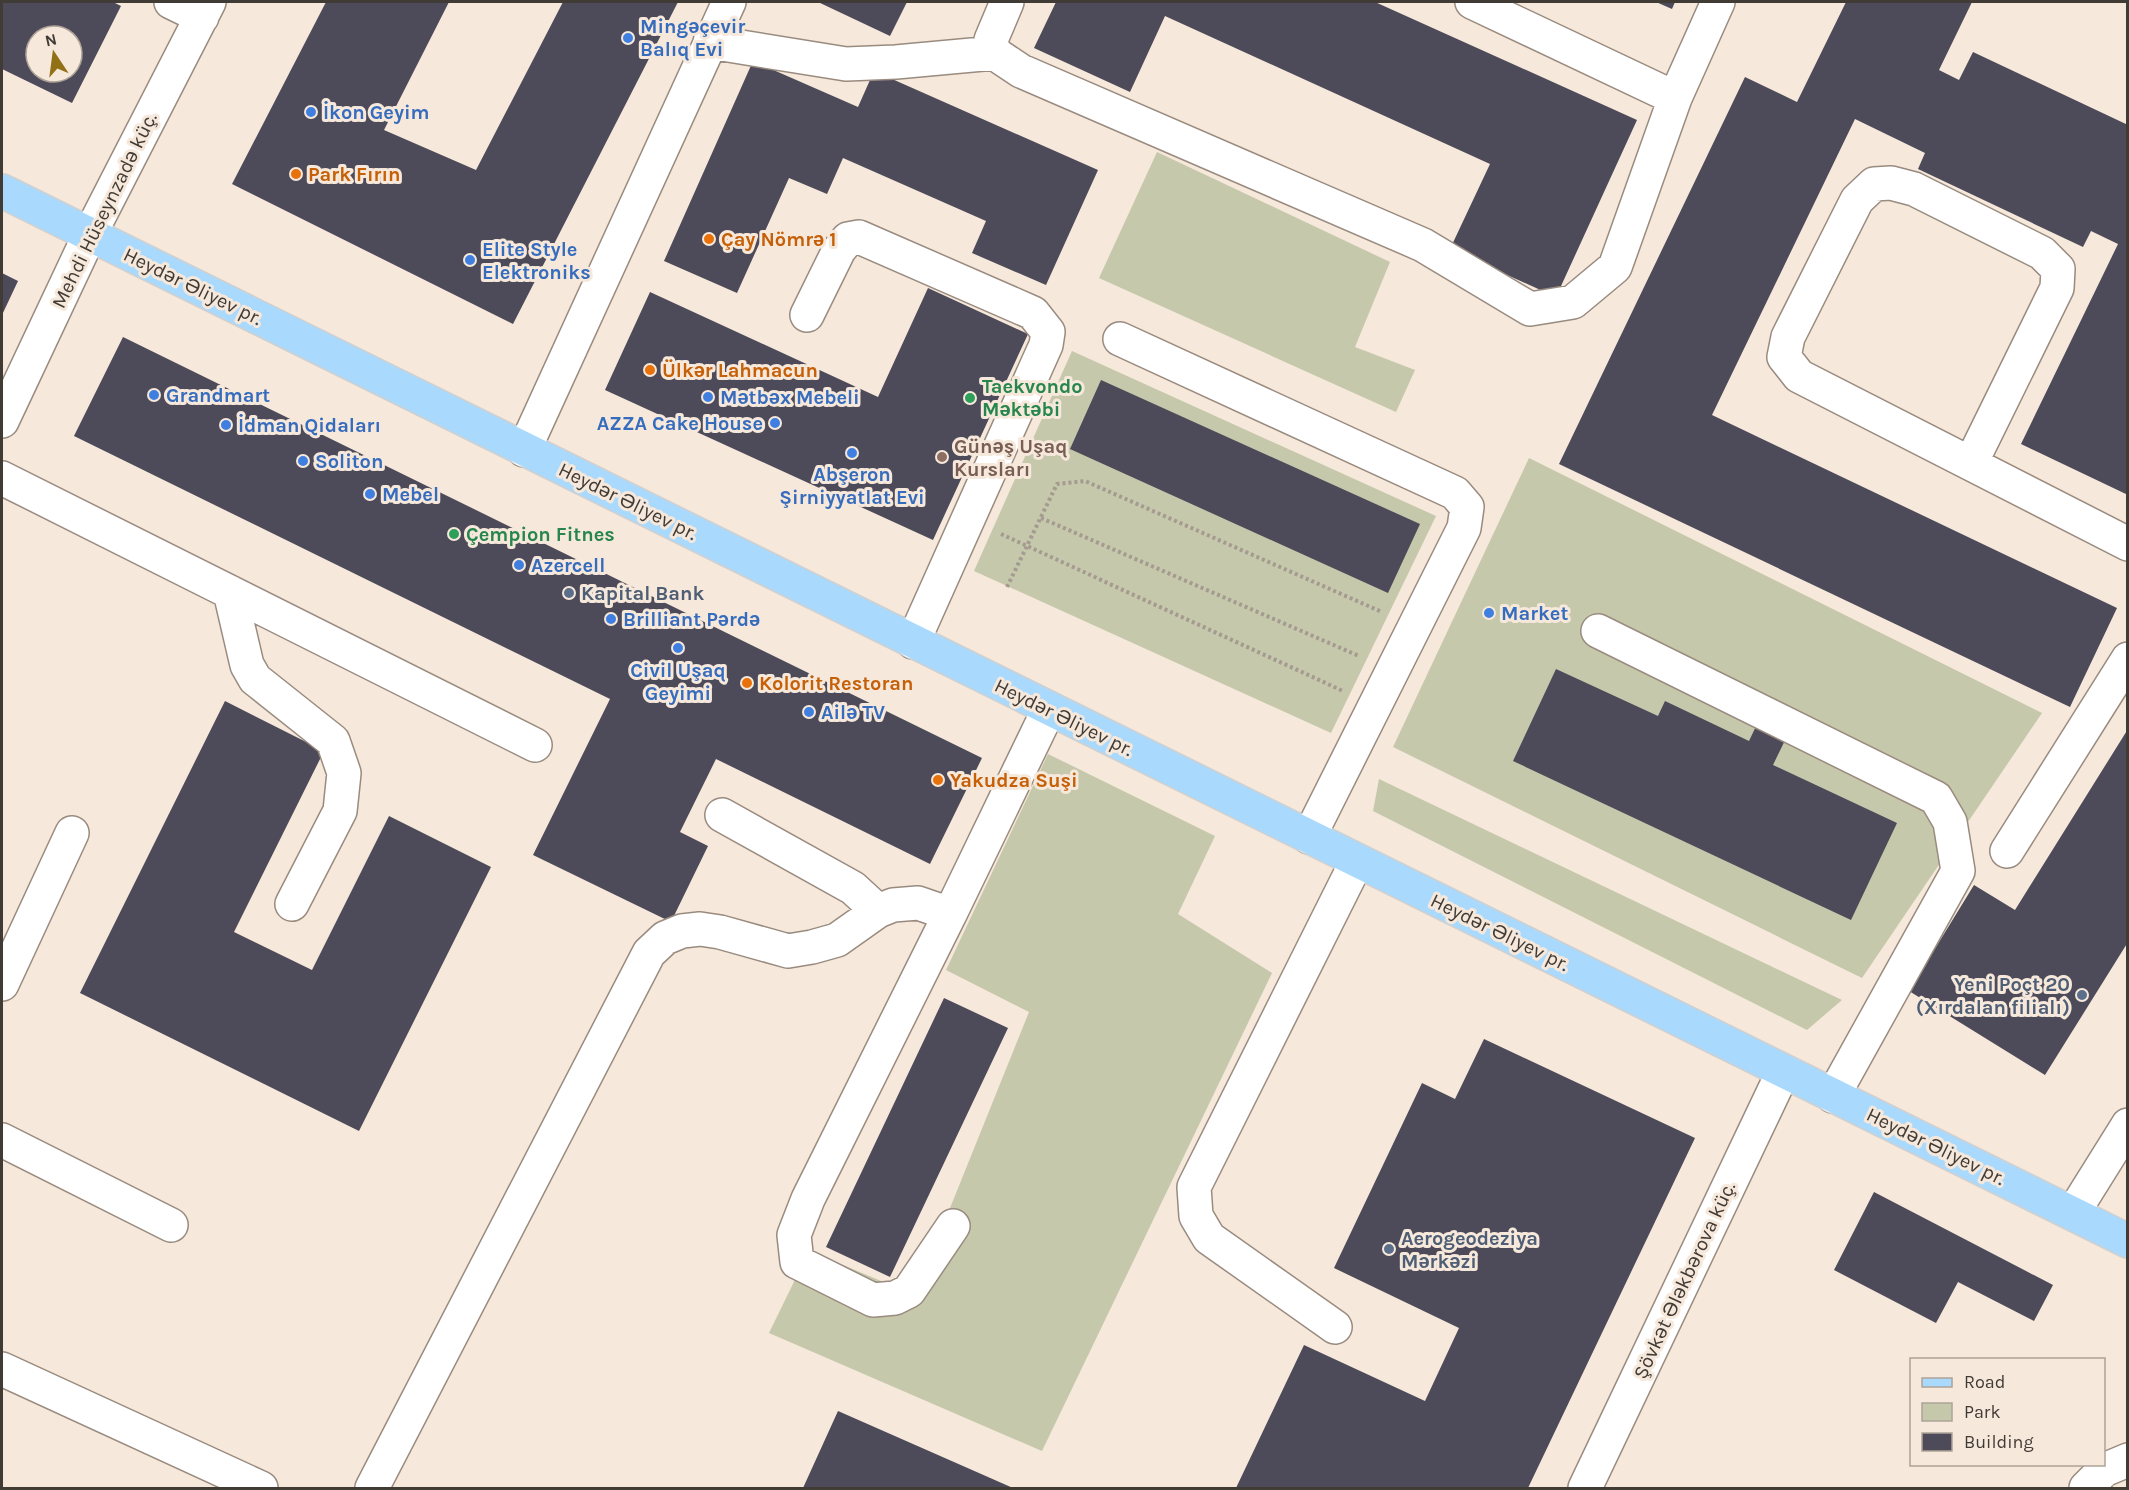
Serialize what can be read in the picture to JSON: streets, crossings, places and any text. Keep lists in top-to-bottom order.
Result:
{
  "streets": {
    "main road": ["Heydər Əliyev pr."],
    "street": ["Mehdi Hüseynzadə küç.", "Şövkət Ələkbərova küç."]
  },
  "crossings": [
    ["Mehdi Hüseynzadə küç.", "Heydər Əliyev pr."],
    ["Heydər Əliyev pr.", "Şövkət Ələkbərova küç."]
  ],
  "places": [
    "Mingəçevir Balıq Evi",
    "İkon Geyim",
    "Park Fırın",
    "Çay Nömrə 1",
    "Elite Style Elektroniks",
    "Ülkər Lahmacun",
    "Grandmart",
    "Mətbəx Mebeli",
    "Taekvondo Məktəbi",
    "AZZA Cake House",
    "İdman Qidaları",
    "Abşeron Şirniyyatlat Evi",
    "Günəş Uşaq Kursları",
    "Soliton",
    "Mebel",
    "Çempion Fitnes",
    "Azercell",
    "Kapital Bank",
    "Market",
    "Brilliant Pərdə",
    "Civil Uşaq Geyimi",
    "Kolorit Restoran",
    "Ailə TV",
    "Yakudza Suşi",
    "Yeni Poçt 20 (Xırdalan filialı)",
    "Aerogeodeziya Mərkəzi"
  ],
  "legend": ["Road", "Park", "Building"],
  "north": "top"
}
